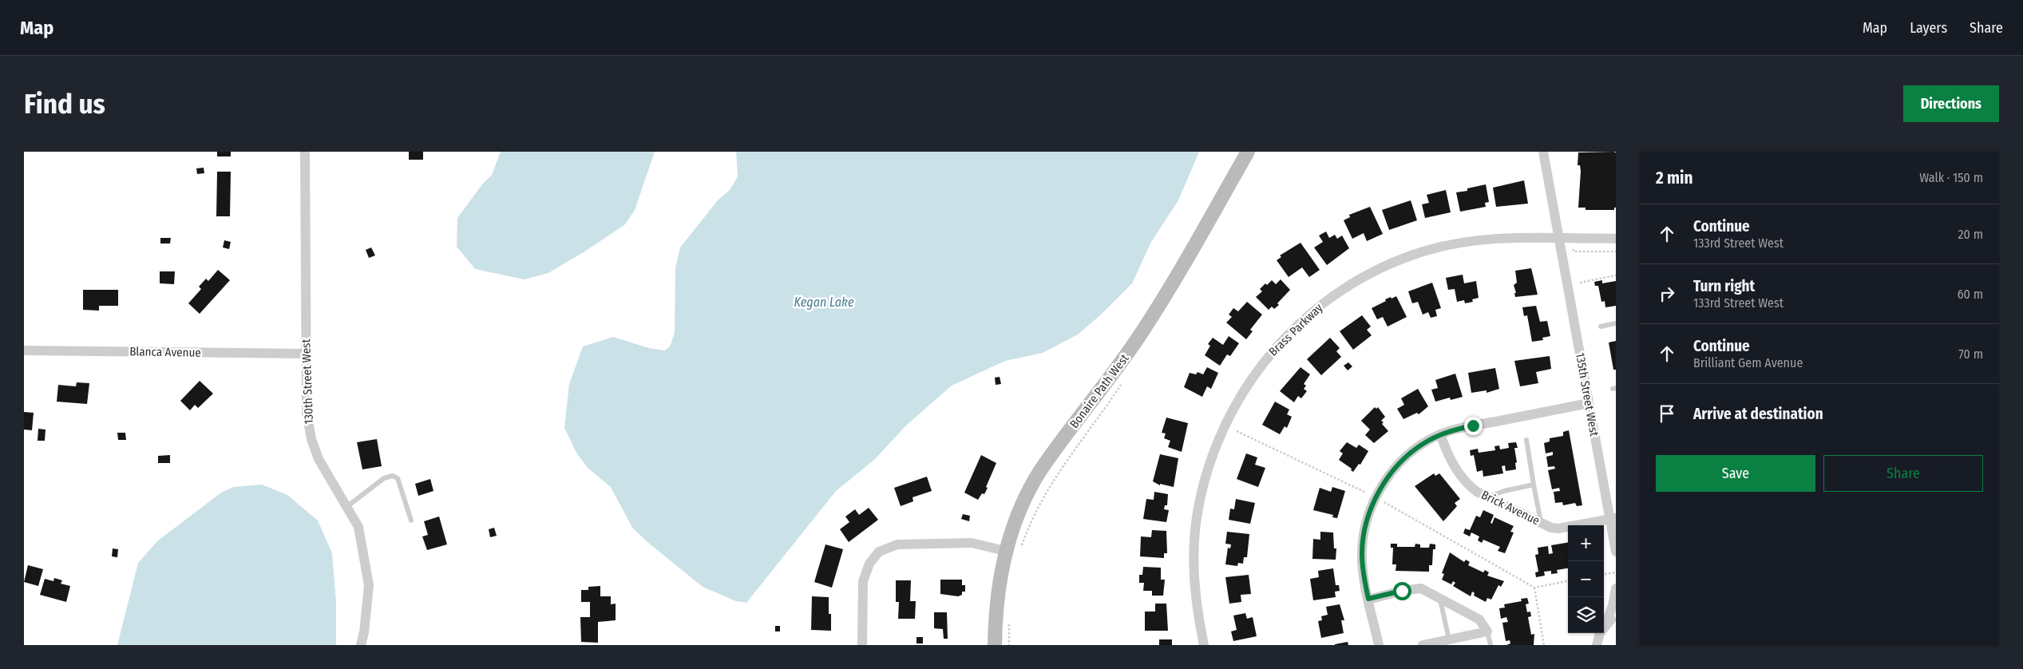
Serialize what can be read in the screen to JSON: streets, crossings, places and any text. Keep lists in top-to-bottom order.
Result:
{
  "streets": {
    "street": [
      "Brass Parkway",
      "Blanca Avenue",
      "130th Street West",
      "Bonaire Path West",
      "135th Street West",
      "Brick Avenue"
    ]
  },
  "crossings": [
    ["Brass Parkway", "135th Street West"],
    ["Blanca Avenue", "130th Street West"],
    ["135th Street West", "Brick Avenue"]
  ],
  "water": ["Kegan Lake"],
  "page": {
    "header": "Map",
    "nav": ["Map", "Layers", "Share"],
    "buttons": [
      "Directions",
      ["Save", "Share"]
    ],
    "title": "Find us",
    "heading": ["2 min", "Walk · 150 m"],
    "list": [
      ["Continue", "133rd Street West", "20 m"],
      ["Turn right", "133rd Street West", "60 m"],
      ["Continue", "Brilliant Gem Avenue", "70 m"],
      "Arrive at destination"
    ],
    "map_buttons": ["+", "−"]
  }
}
